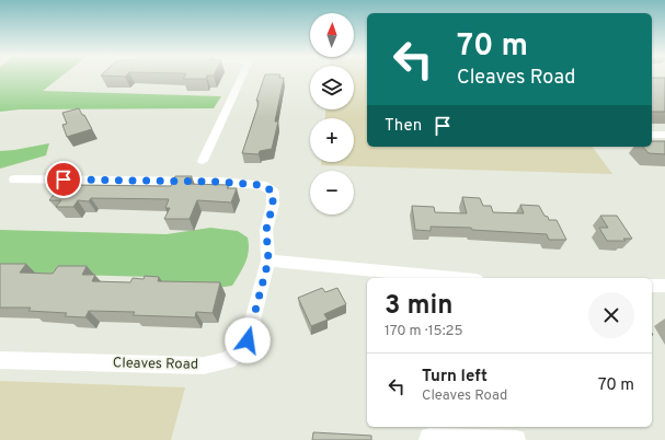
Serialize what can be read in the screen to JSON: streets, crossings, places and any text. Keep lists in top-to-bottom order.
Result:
{
  "streets": {
    "street": ["Cleaves Road"]
  },
  "north": "top",
  "page": {
    "map_buttons": ["+", "−"],
    "turn": ["70 m", "Cleaves Road"],
    "then": "Then",
    "heading": ["3 min", "170 m · 15:25"],
    "list": [
      {
        "name": "Turn left",
        "note": "Cleaves Road",
        "value": "70 m"
      }
    ]
  }
}
